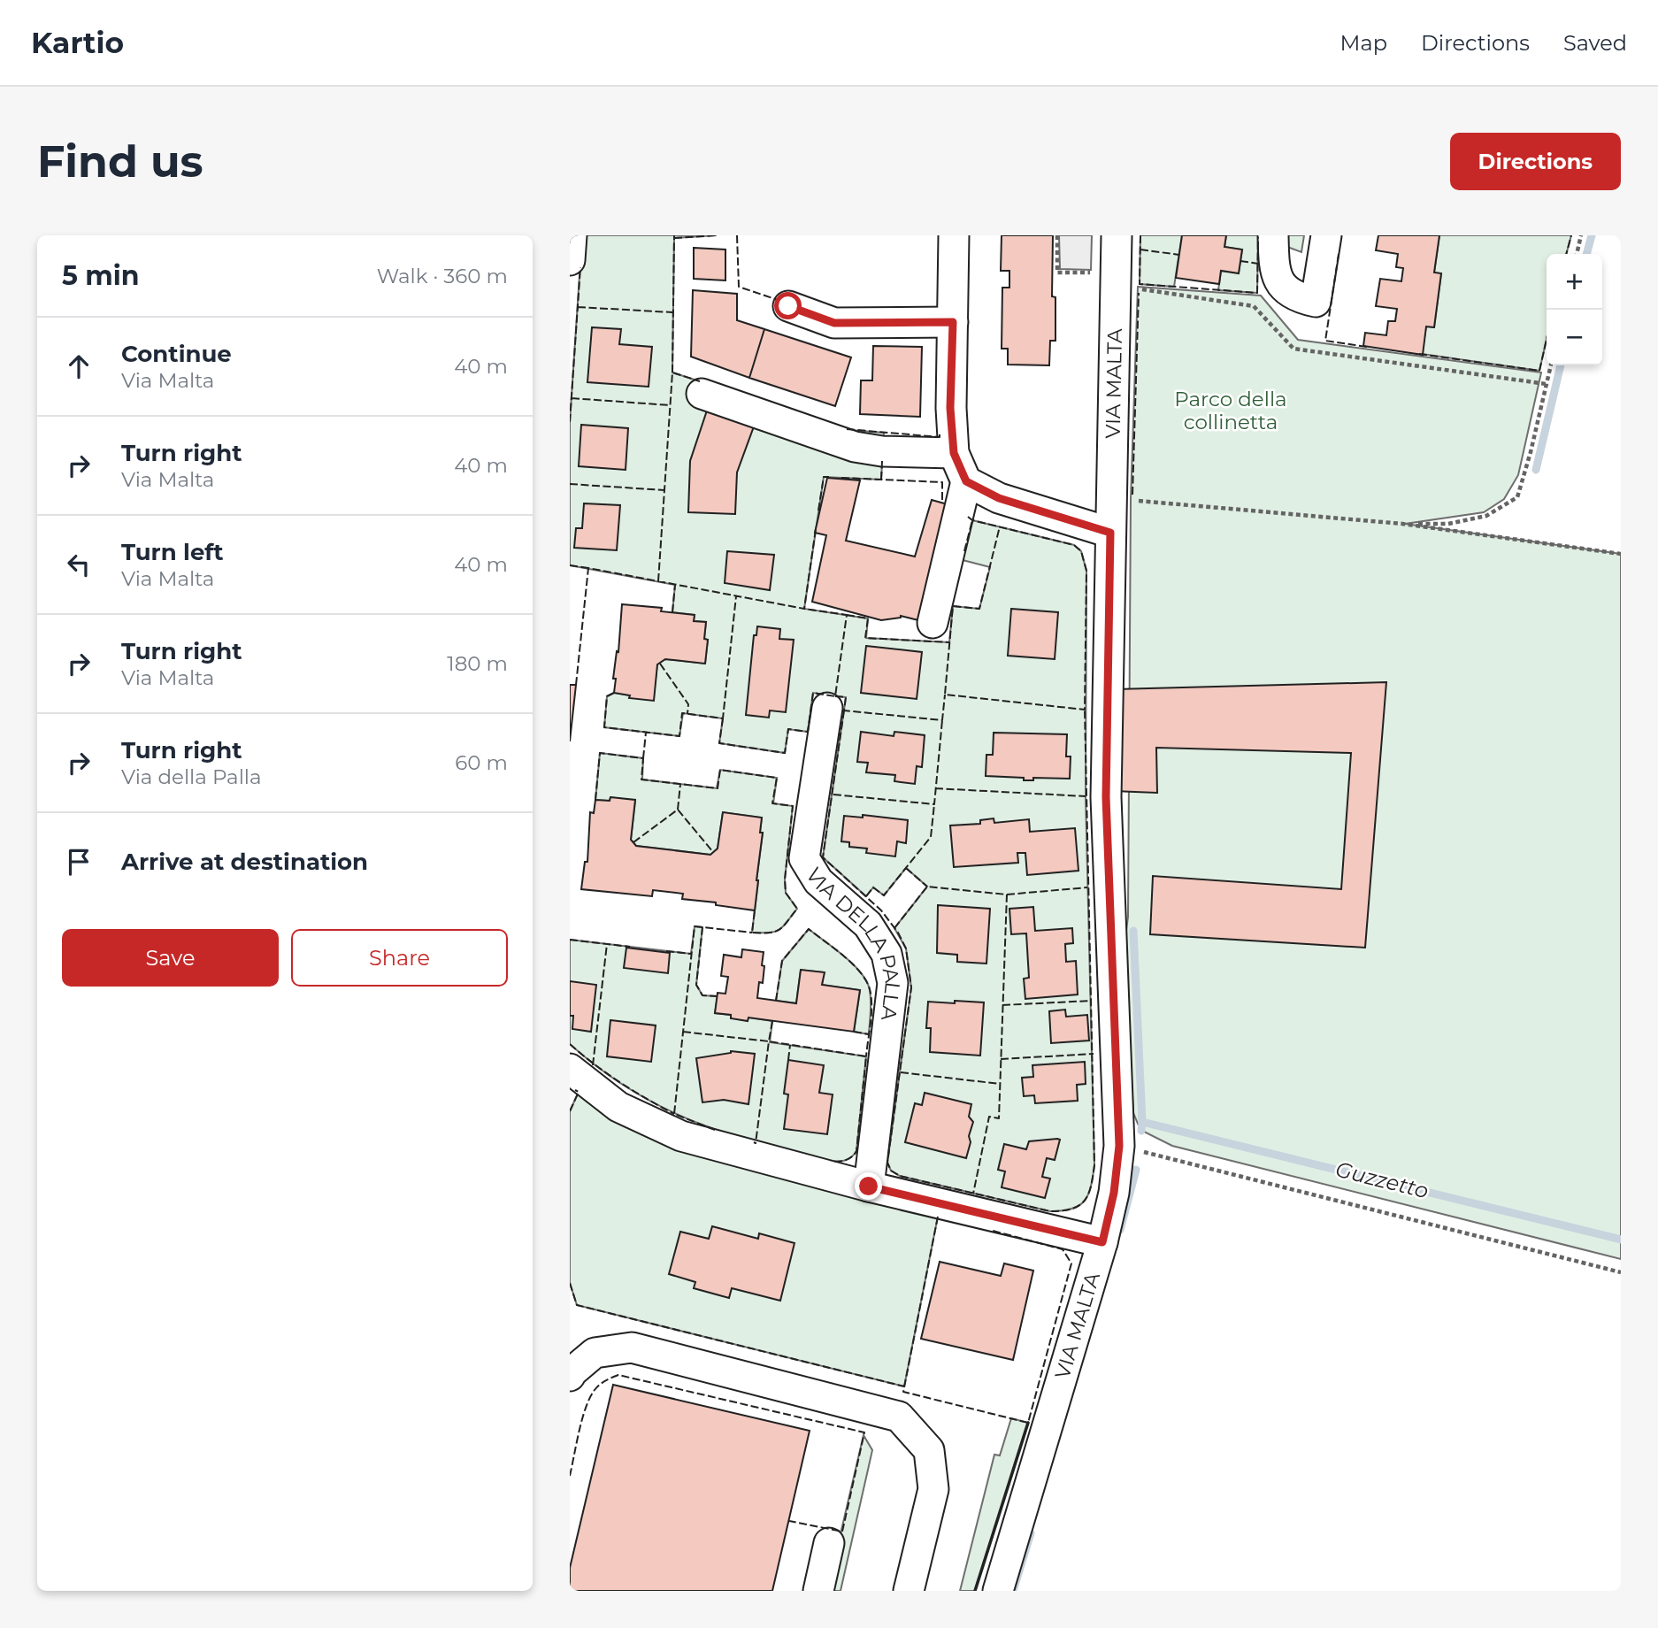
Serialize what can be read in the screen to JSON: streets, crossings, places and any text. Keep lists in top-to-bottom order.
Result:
{
  "streets": {
    "street": ["VIA MALTA", "VIA DELLA PALLA"]
  },
  "water": ["Guzzetto"],
  "parks": ["Parco della collinetta"],
  "page": {
    "header": "Kartio",
    "nav": ["Map", "Directions", "Saved"],
    "buttons": [
      "Directions",
      ["Save", "Share"]
    ],
    "title": "Find us",
    "heading": ["5 min", "Walk · 360 m"],
    "map_buttons": ["+", "−"],
    "list": [
      ["Continue", "Via Malta", "40 m"],
      ["Turn right", "Via Malta", "40 m"],
      ["Turn left", "Via Malta", "40 m"],
      ["Turn right", "Via Malta", "180 m"],
      ["Turn right", "Via della Palla", "60 m"],
      "Arrive at destination"
    ]
  }
}
